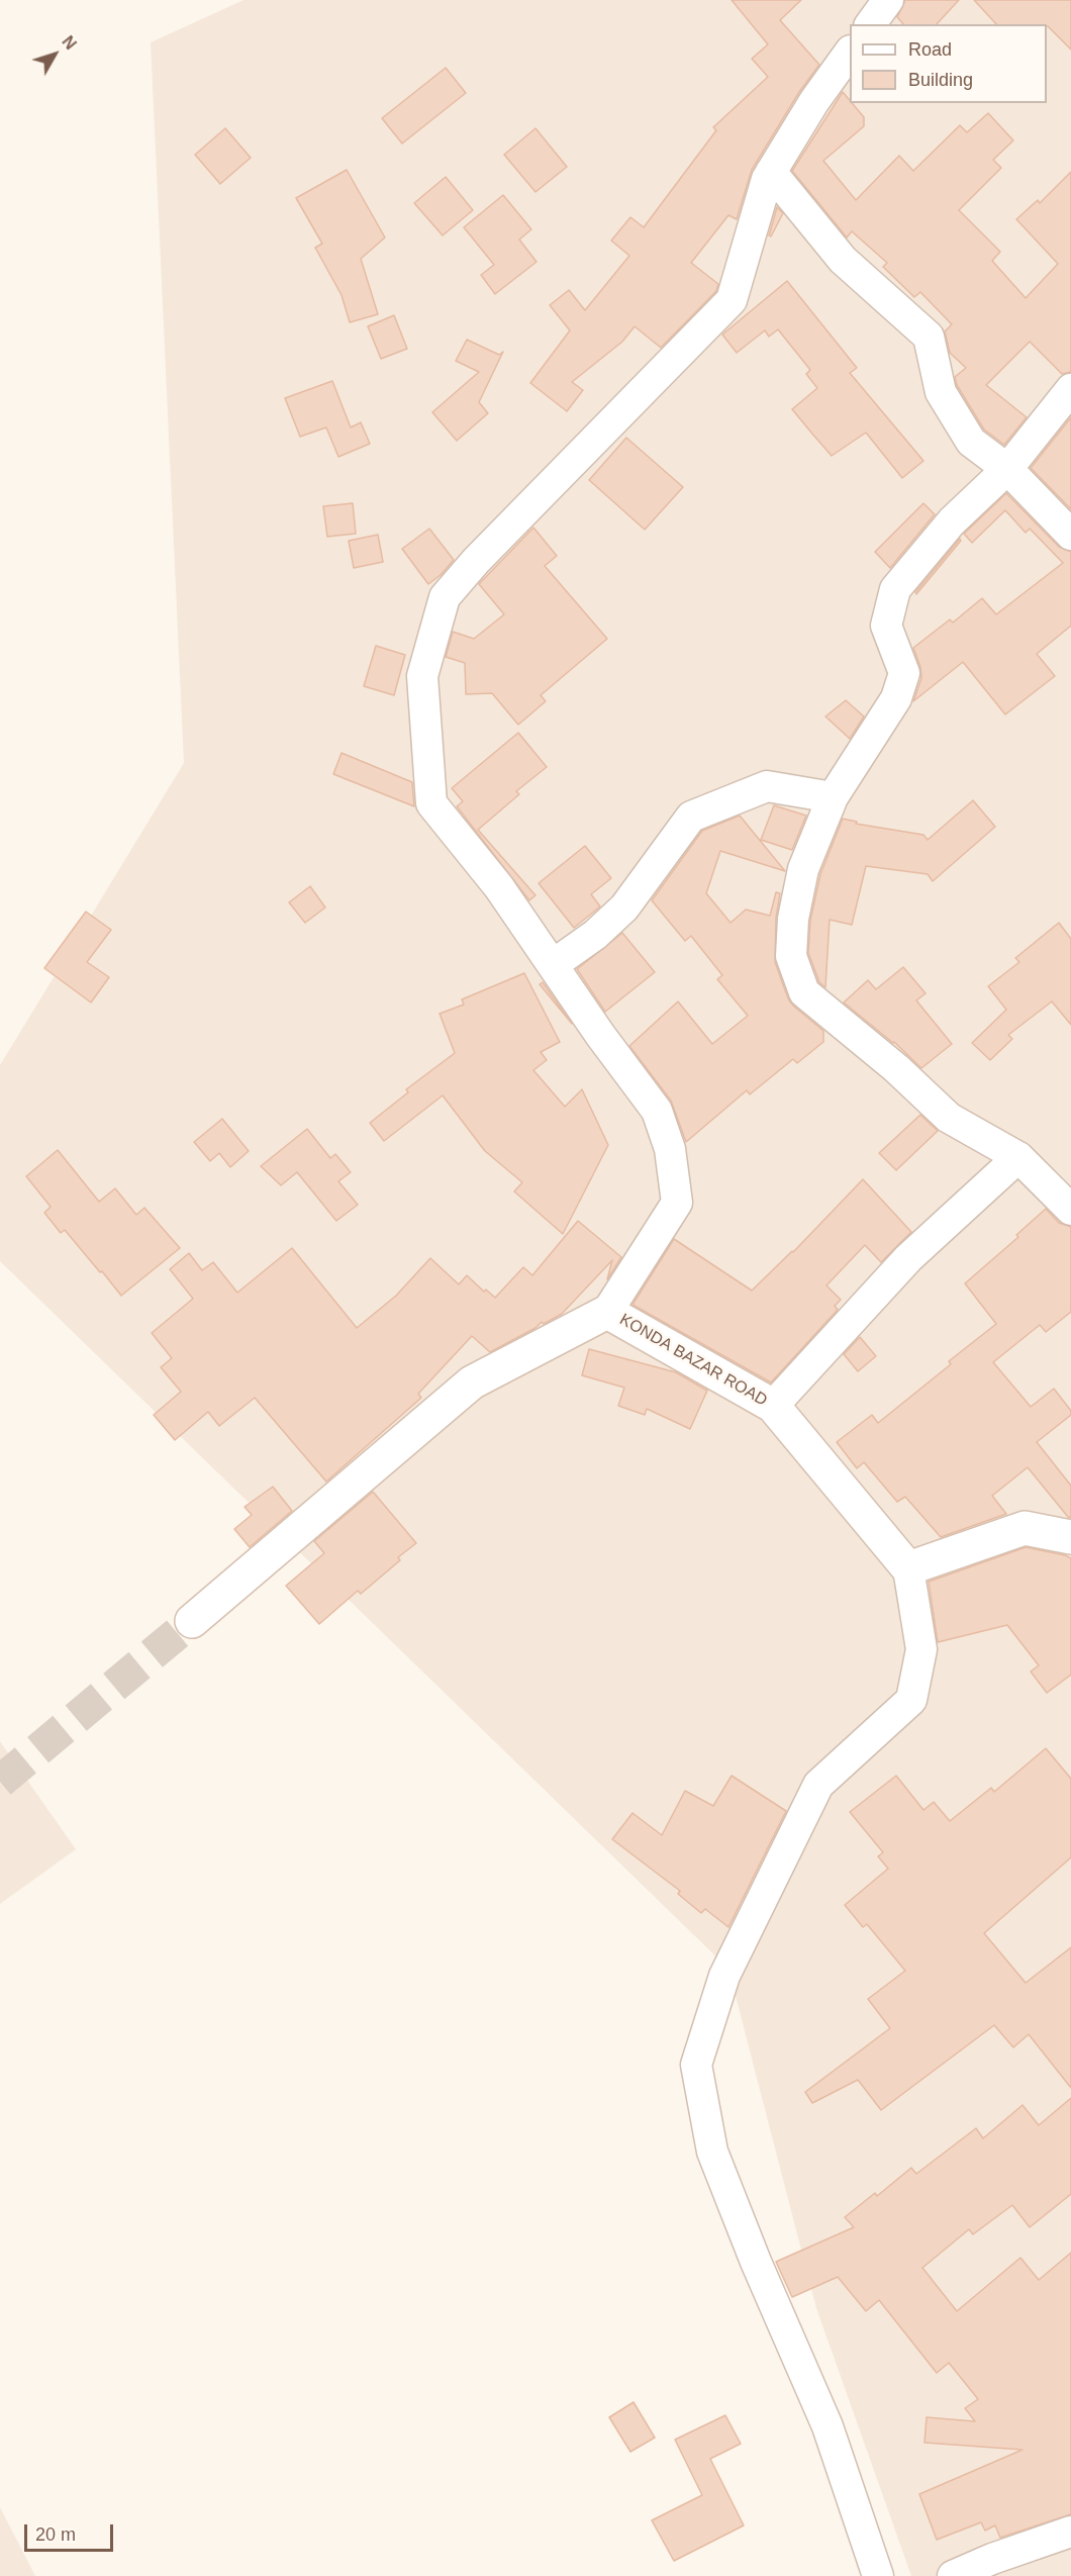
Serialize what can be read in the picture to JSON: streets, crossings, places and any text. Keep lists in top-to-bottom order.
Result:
{
  "streets": {
    "street": ["KONDA BAZAR ROAD"]
  },
  "legend": ["Road", "Building"],
  "scale_bar": "20 m",
  "north": "top right"
}
